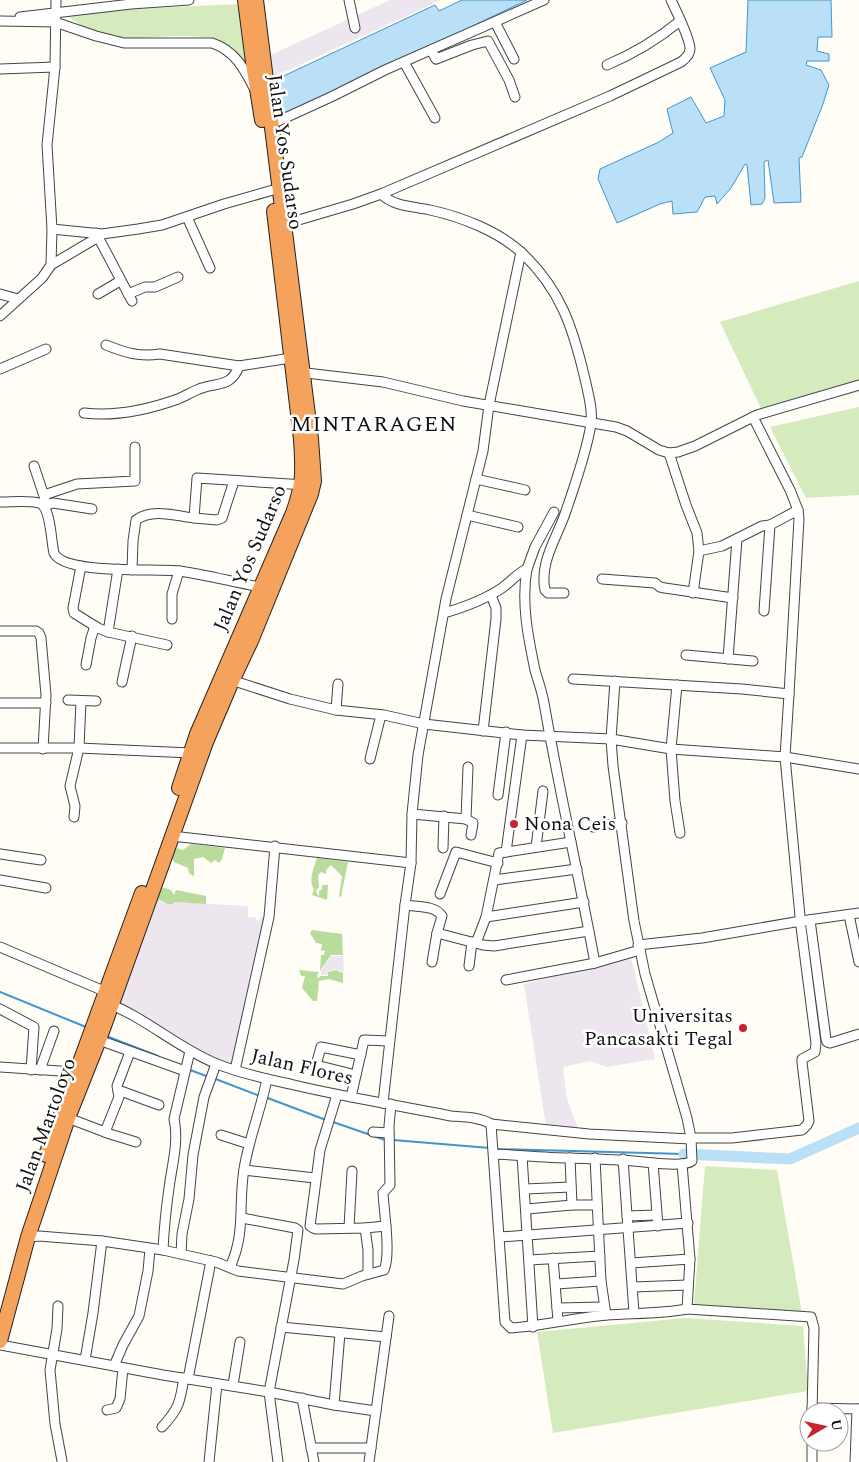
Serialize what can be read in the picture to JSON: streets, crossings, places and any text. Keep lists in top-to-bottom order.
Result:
{
  "streets": {
    "highway": ["Jalan Yos Sudarso", "Jalan Martoloyo"],
    "street": ["Jalan Flores"]
  },
  "crossings": [
    ["Jalan Yos Sudarso", "Jalan Flores"]
  ],
  "districts": ["MINTARAGEN"],
  "places": ["Nona Ceis", "Universitas Pancasakti Tegal"],
  "north": "right"
}
